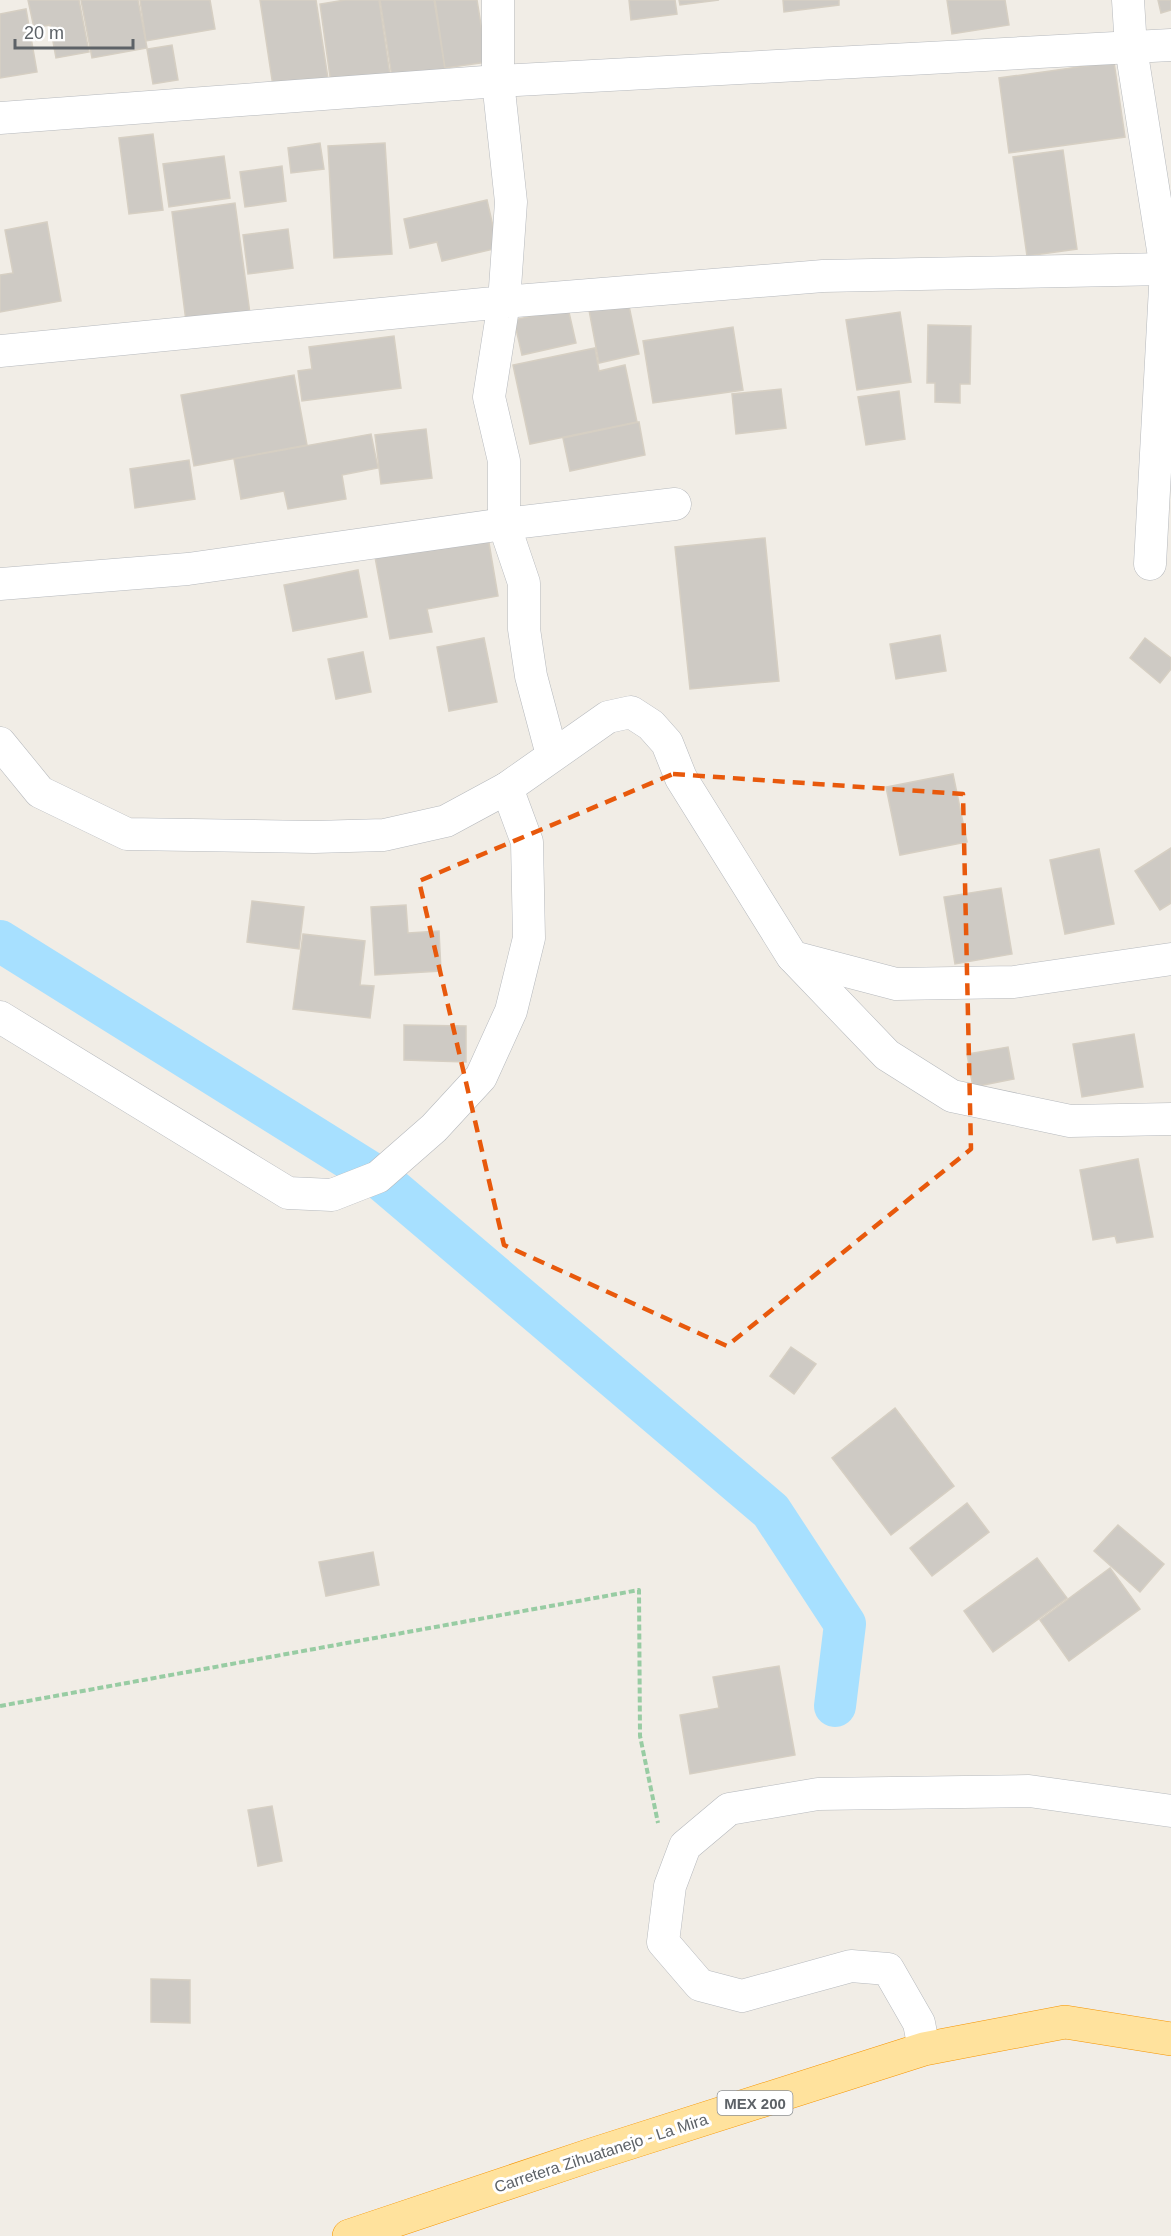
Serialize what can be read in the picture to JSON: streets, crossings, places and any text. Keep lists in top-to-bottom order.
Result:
{
  "streets": {
    "highway": ["MEX 200", "Carretera Zihuatanejo - La Mira"]
  },
  "scale_bar": "20 m"
}
